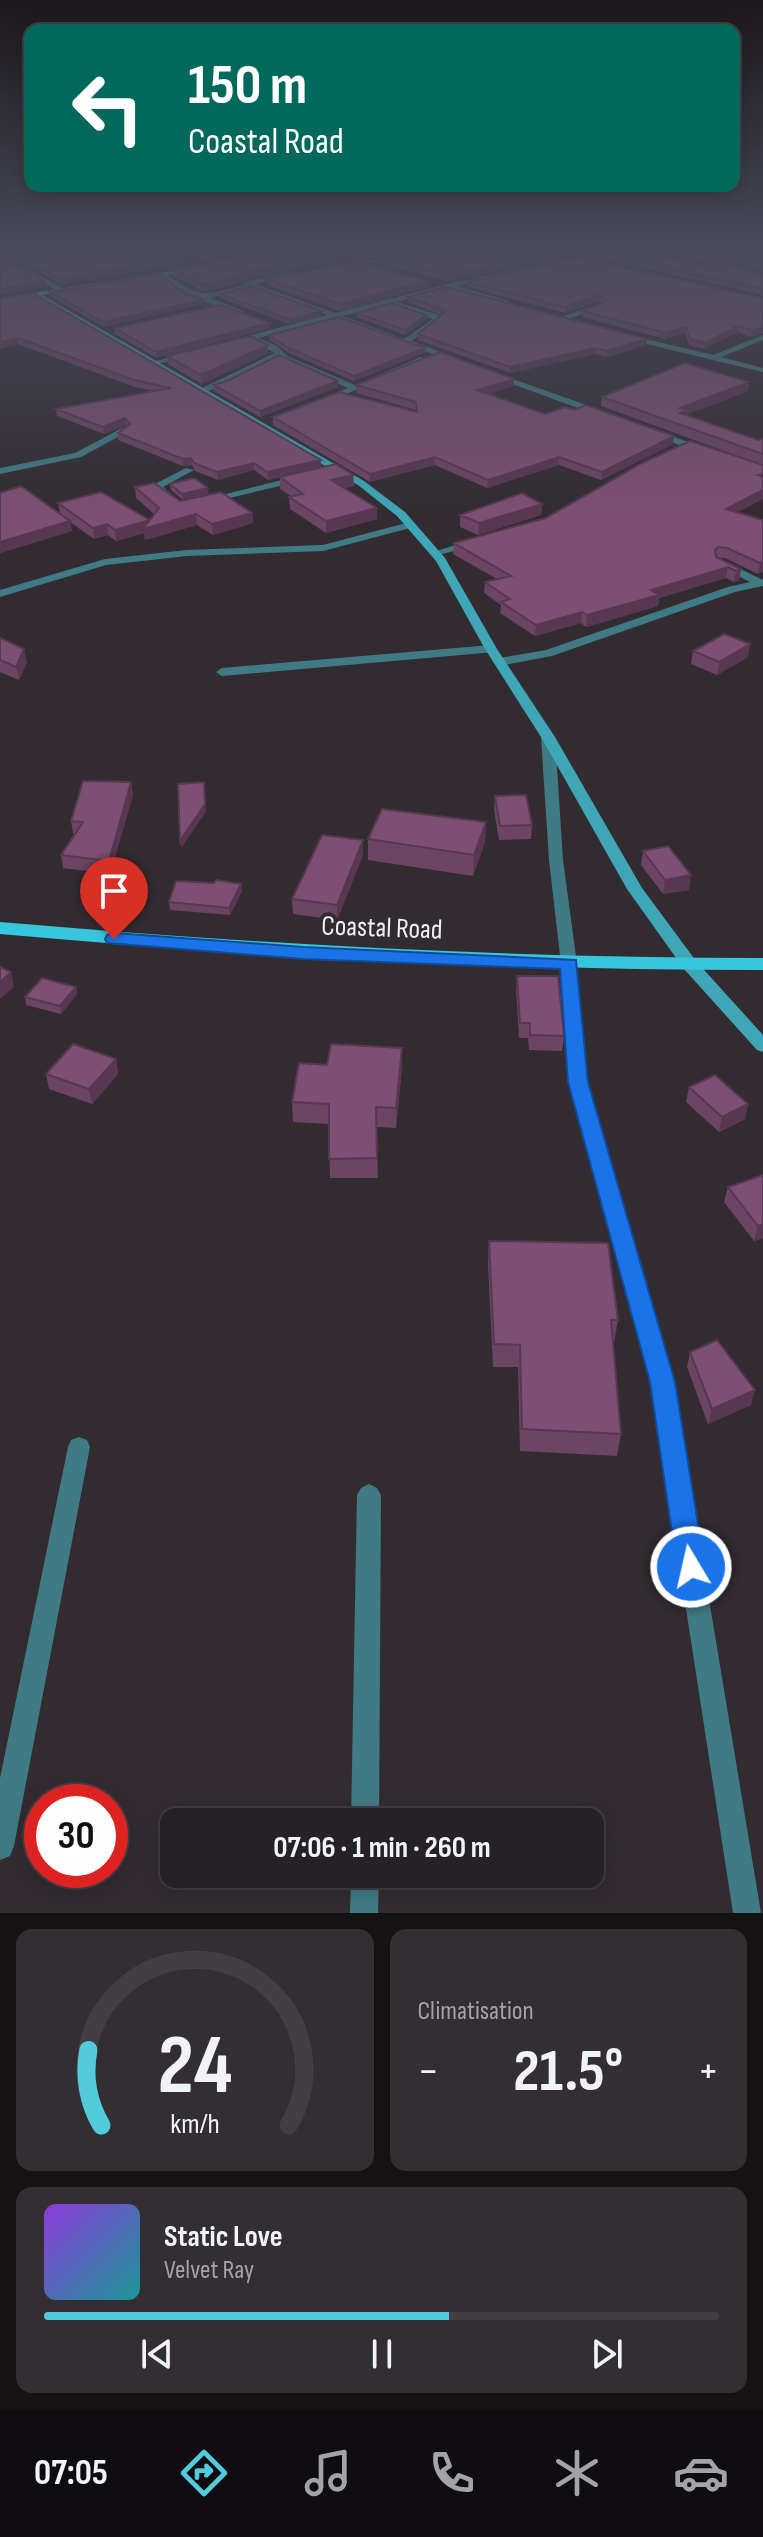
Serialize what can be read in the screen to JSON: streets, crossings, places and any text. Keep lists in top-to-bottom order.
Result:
{
  "streets": {
    "main road": ["Coastal Road"]
  },
  "page": {
    "turn": ["150 m", "Coastal Road"],
    "limit": "30",
    "trip": "07:06 · 1 min · 260 m",
    "tile": "Climatisation",
    "heat": ["−", "21.5°", "+"],
    "song": ["Static Love", "Velvet Ray"],
    "tabs": "07:05",
    "gauge": ["24", "km/h"]
  }
}
